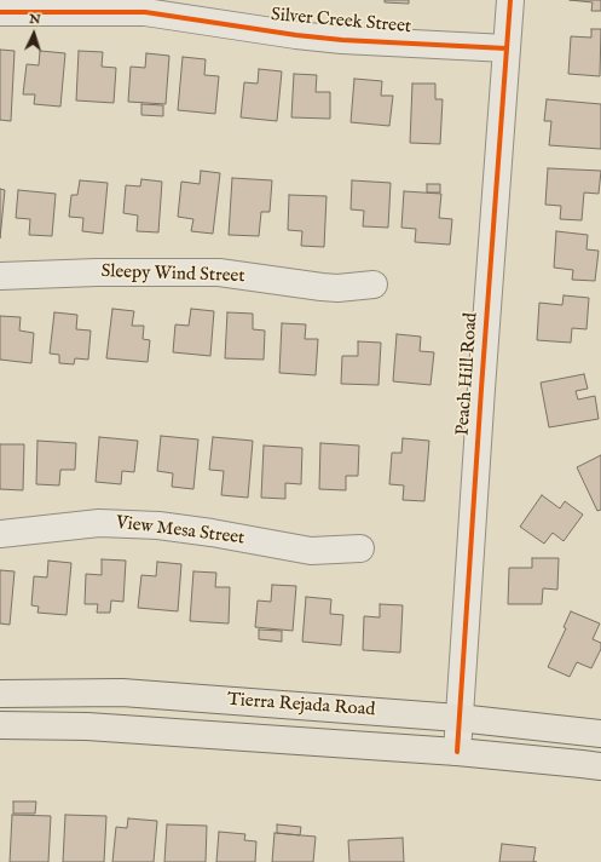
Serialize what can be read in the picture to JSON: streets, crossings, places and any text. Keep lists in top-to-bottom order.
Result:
{
  "streets": {
    "main road": ["Tierra Rejada Road"],
    "street": [
      "Silver Creek Street",
      "Sleepy Wind Street",
      "Peach Hill Road",
      "View Mesa Street"
    ]
  },
  "crossings": [
    ["Silver Creek Street", "Peach Hill Road"],
    ["Peach Hill Road", "Tierra Rejada Road"]
  ],
  "north": "top"
}
